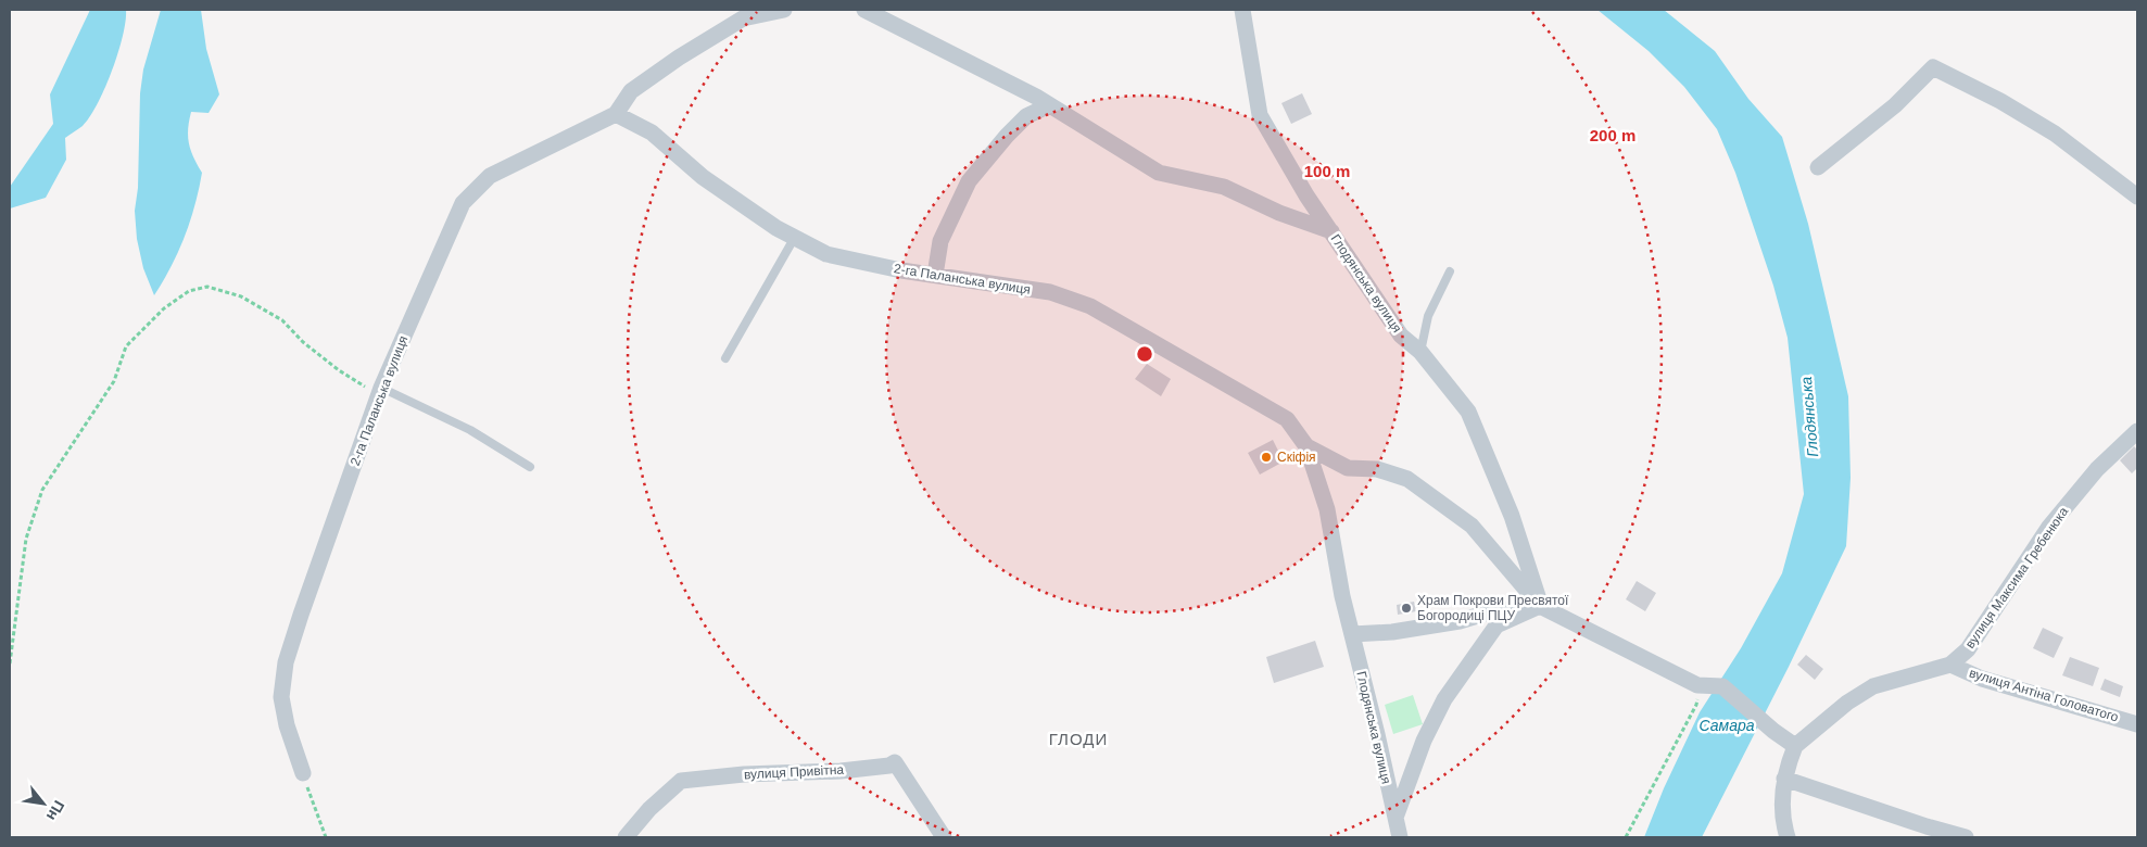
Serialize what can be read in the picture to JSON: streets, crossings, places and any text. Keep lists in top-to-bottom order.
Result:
{
  "streets": {
    "street": [
      "2-га Паланська вулиця",
      "Глодянська вулиця",
      "вулиця Максима Гребенюка",
      "вулиця Антіна Головатого",
      "вулиця Привітна"
    ]
  },
  "crossings": [
    ["2-га Паланська вулиця", "Глодянська вулиця"],
    ["вулиця Максима Гребенюка", "вулиця Антіна Головатого"]
  ],
  "districts": ["ГЛОДИ"],
  "water": ["Глодянська", "Самара"],
  "places": ["Скіфія", "Храм Покрови Пресвятої Богородиці ПЦУ"],
  "north": "bottom right",
  "rings": ["200 m", "100 m"]
}
